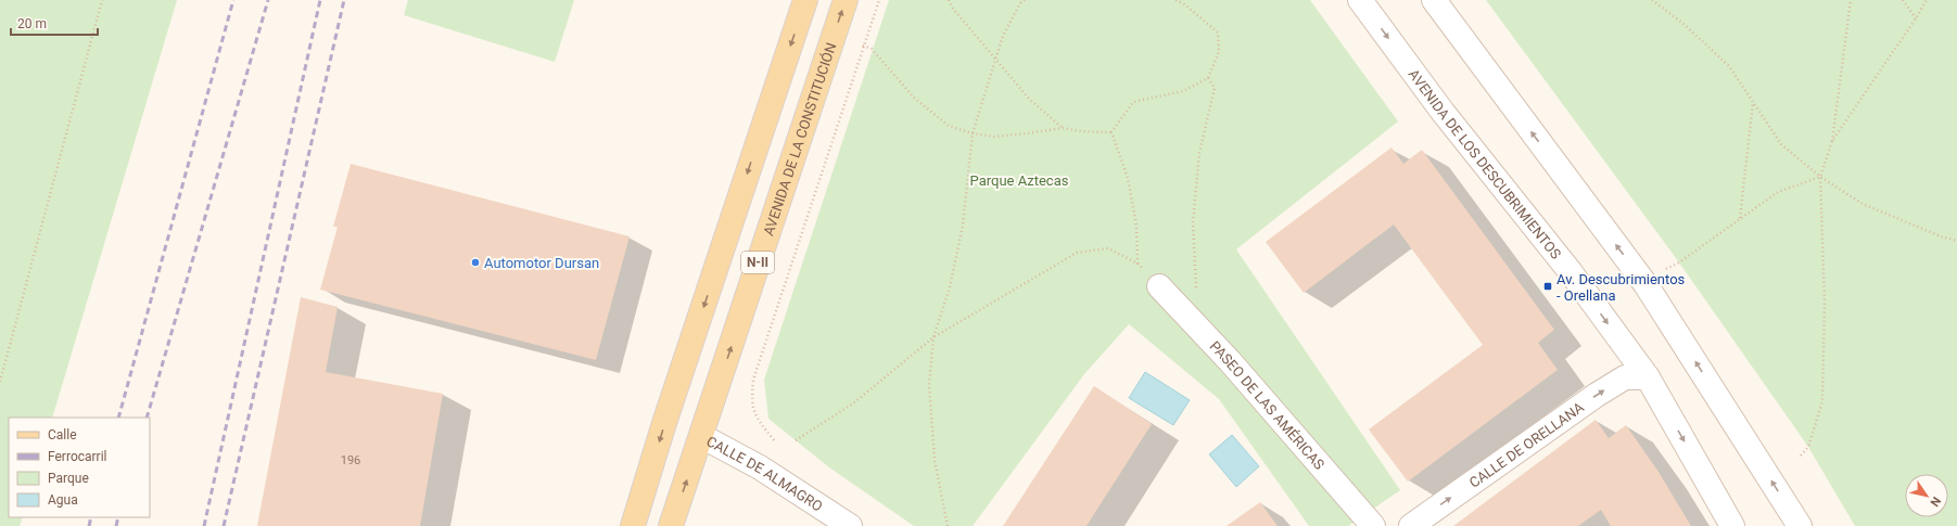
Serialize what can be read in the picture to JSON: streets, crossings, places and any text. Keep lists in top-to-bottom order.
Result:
{
  "streets": {
    "main road": ["AVENIDA DE LA CONSTITUCIÓN", "N-II"],
    "street": [
      "AVENIDA DE LOS DESCUBRIMIENTOS",
      "PASEO DE LAS AMÉRICAS",
      "CALLE DE ORELLANA",
      "CALLE DE ALMAGRO"
    ]
  },
  "crossings": [
    ["AVENIDA DE LA CONSTITUCIÓN", "CALLE DE ALMAGRO"],
    ["AVENIDA DE LOS DESCUBRIMIENTOS", "CALLE DE ORELLANA"]
  ],
  "one_way": ["CALLE DE ORELLANA"],
  "parks": ["Parque Aztecas"],
  "places": {
    "other": ["Automotor Dursan"],
    "transit": ["Av. Descubrimientos - Orellana"]
  },
  "house_numbers": ["196"],
  "legend": [
    "Calle",
    "Ferrocarril",
    "Parque",
    "Agua"
  ],
  "scale_bar": "20 m",
  "north": "bottom right"
}
